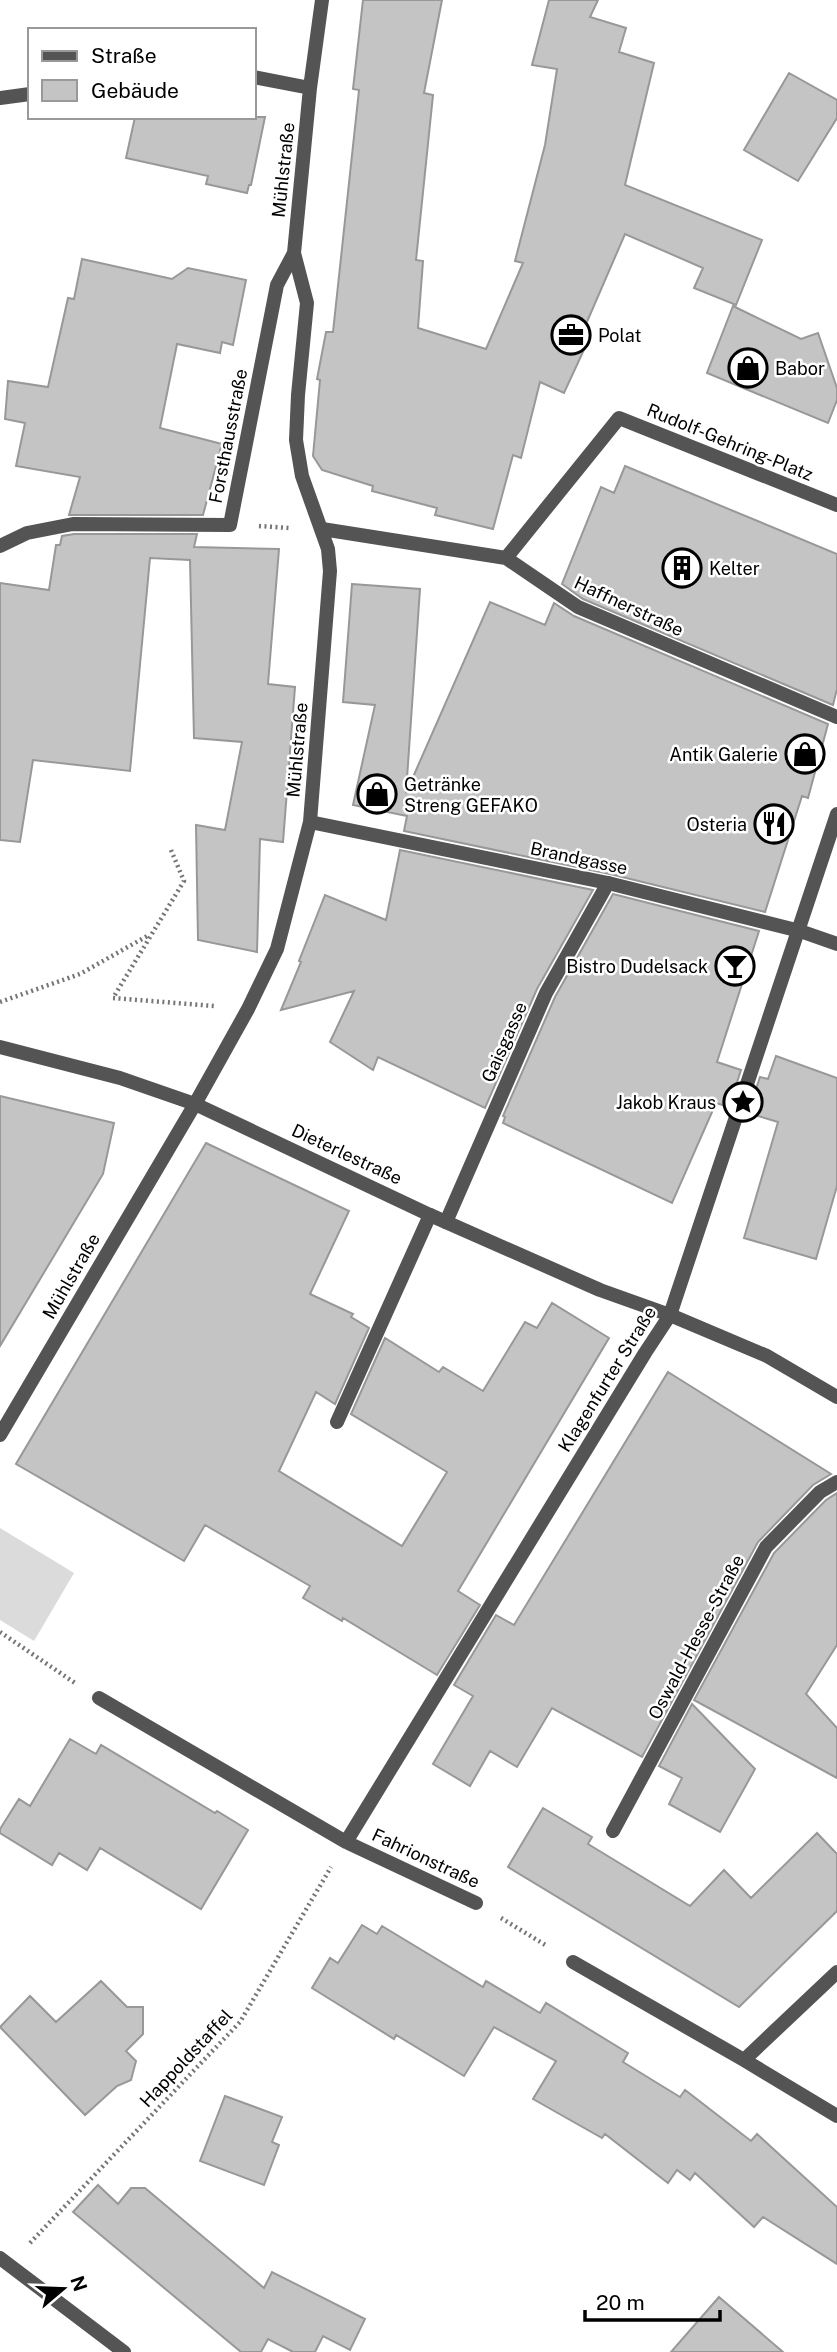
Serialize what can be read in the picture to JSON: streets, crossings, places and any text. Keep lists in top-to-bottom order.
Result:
{
  "streets": {
    "street": [
      "Mühlstraße",
      "Forsthausstraße",
      "Rudolf-Gehring-Platz",
      "Haffnerstraße",
      "Brandgasse",
      "Gaisgasse",
      "Dieterlestraße",
      "Klagenfurter Straße",
      "Oswald-Hesse-Straße",
      "Fahrionstraße"
    ],
    "path": ["Happoldstaffel"]
  },
  "crossings": [
    ["Mühlstraße", "Forsthausstraße"],
    ["Mühlstraße", "Haffnerstraße"],
    ["Mühlstraße", "Brandgasse"],
    ["Mühlstraße", "Dieterlestraße"],
    ["Rudolf-Gehring-Platz", "Haffnerstraße"],
    ["Brandgasse", "Gaisgasse"],
    ["Brandgasse", "Klagenfurter Straße"],
    ["Gaisgasse", "Dieterlestraße"],
    ["Dieterlestraße", "Klagenfurter Straße"],
    ["Klagenfurter Straße", "Fahrionstraße"],
    ["Klagenfurter Straße", "Happoldstaffel"],
    ["Fahrionstraße", "Happoldstaffel"]
  ],
  "places": {
    "office": ["Polat"],
    "shop": ["Babor", "Antik Galerie", "Getränke Streng GEFAKO"],
    "building": ["Kelter"],
    "restaurant": ["Osteria"],
    "bar": ["Bistro Dudelsack"],
    "place": ["Jakob Kraus"]
  },
  "legend": ["Straße", "Gebäude"],
  "scale_bar": "20 m",
  "north": "right"
}
